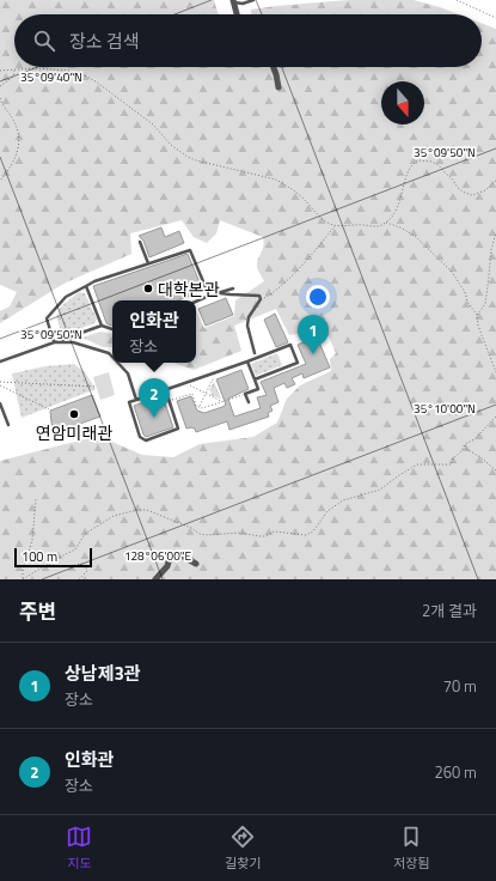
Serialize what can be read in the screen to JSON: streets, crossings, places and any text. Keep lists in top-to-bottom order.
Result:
{
  "places": ["대학본관", "연암미래관"],
  "scale_bar": "100 m",
  "north": "bottom",
  "page": {
    "search": "장소 검색",
    "popup": ["인화관", "장소"],
    "pins": ["1", "2"],
    "scale": "100 m",
    "heading": ["주변", "2개 결과"],
    "list": [
      {
        "mark": "1",
        "name": "상남제3관",
        "note": "장소",
        "value": "70 m"
      },
      {
        "mark": "2",
        "name": "인화관",
        "note": "장소",
        "value": "260 m"
      }
    ],
    "nav": ["지도", "길찾기", "저장됨"]
  },
  "coordinates": [
    "35°09'40\"N",
    "35°09'50\"N",
    "35°10'00\"N",
    "128°06'00\"E"
  ]
}
